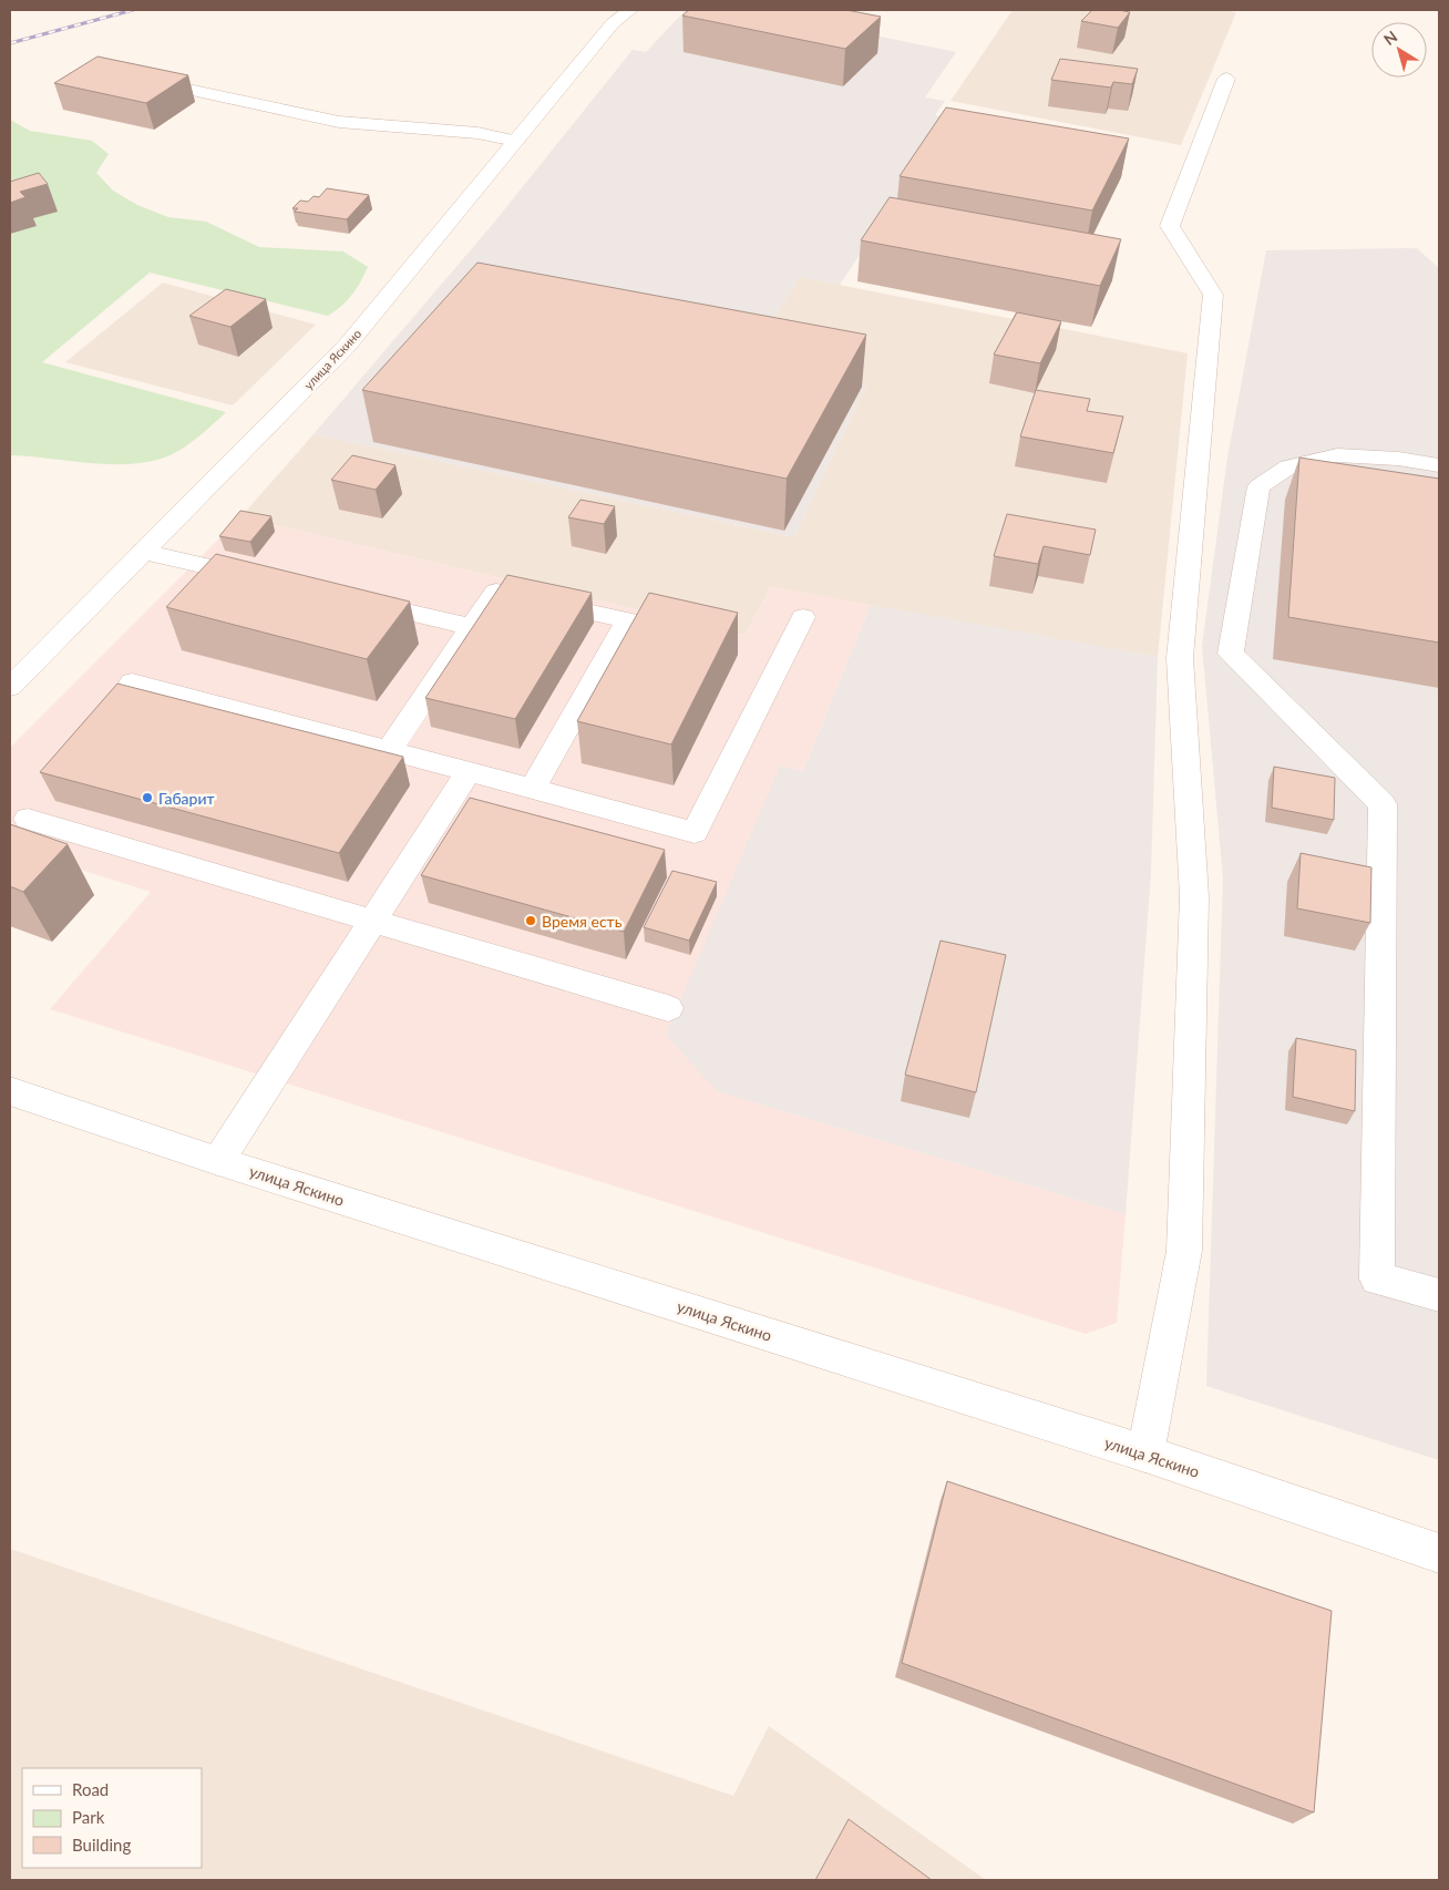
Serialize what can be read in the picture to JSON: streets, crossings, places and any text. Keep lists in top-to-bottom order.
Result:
{
  "streets": {
    "street": ["улица Яскино"]
  },
  "places": ["Габарит", "Время есть"],
  "legend": ["Road", "Park", "Building"],
  "north": "top left"
}
